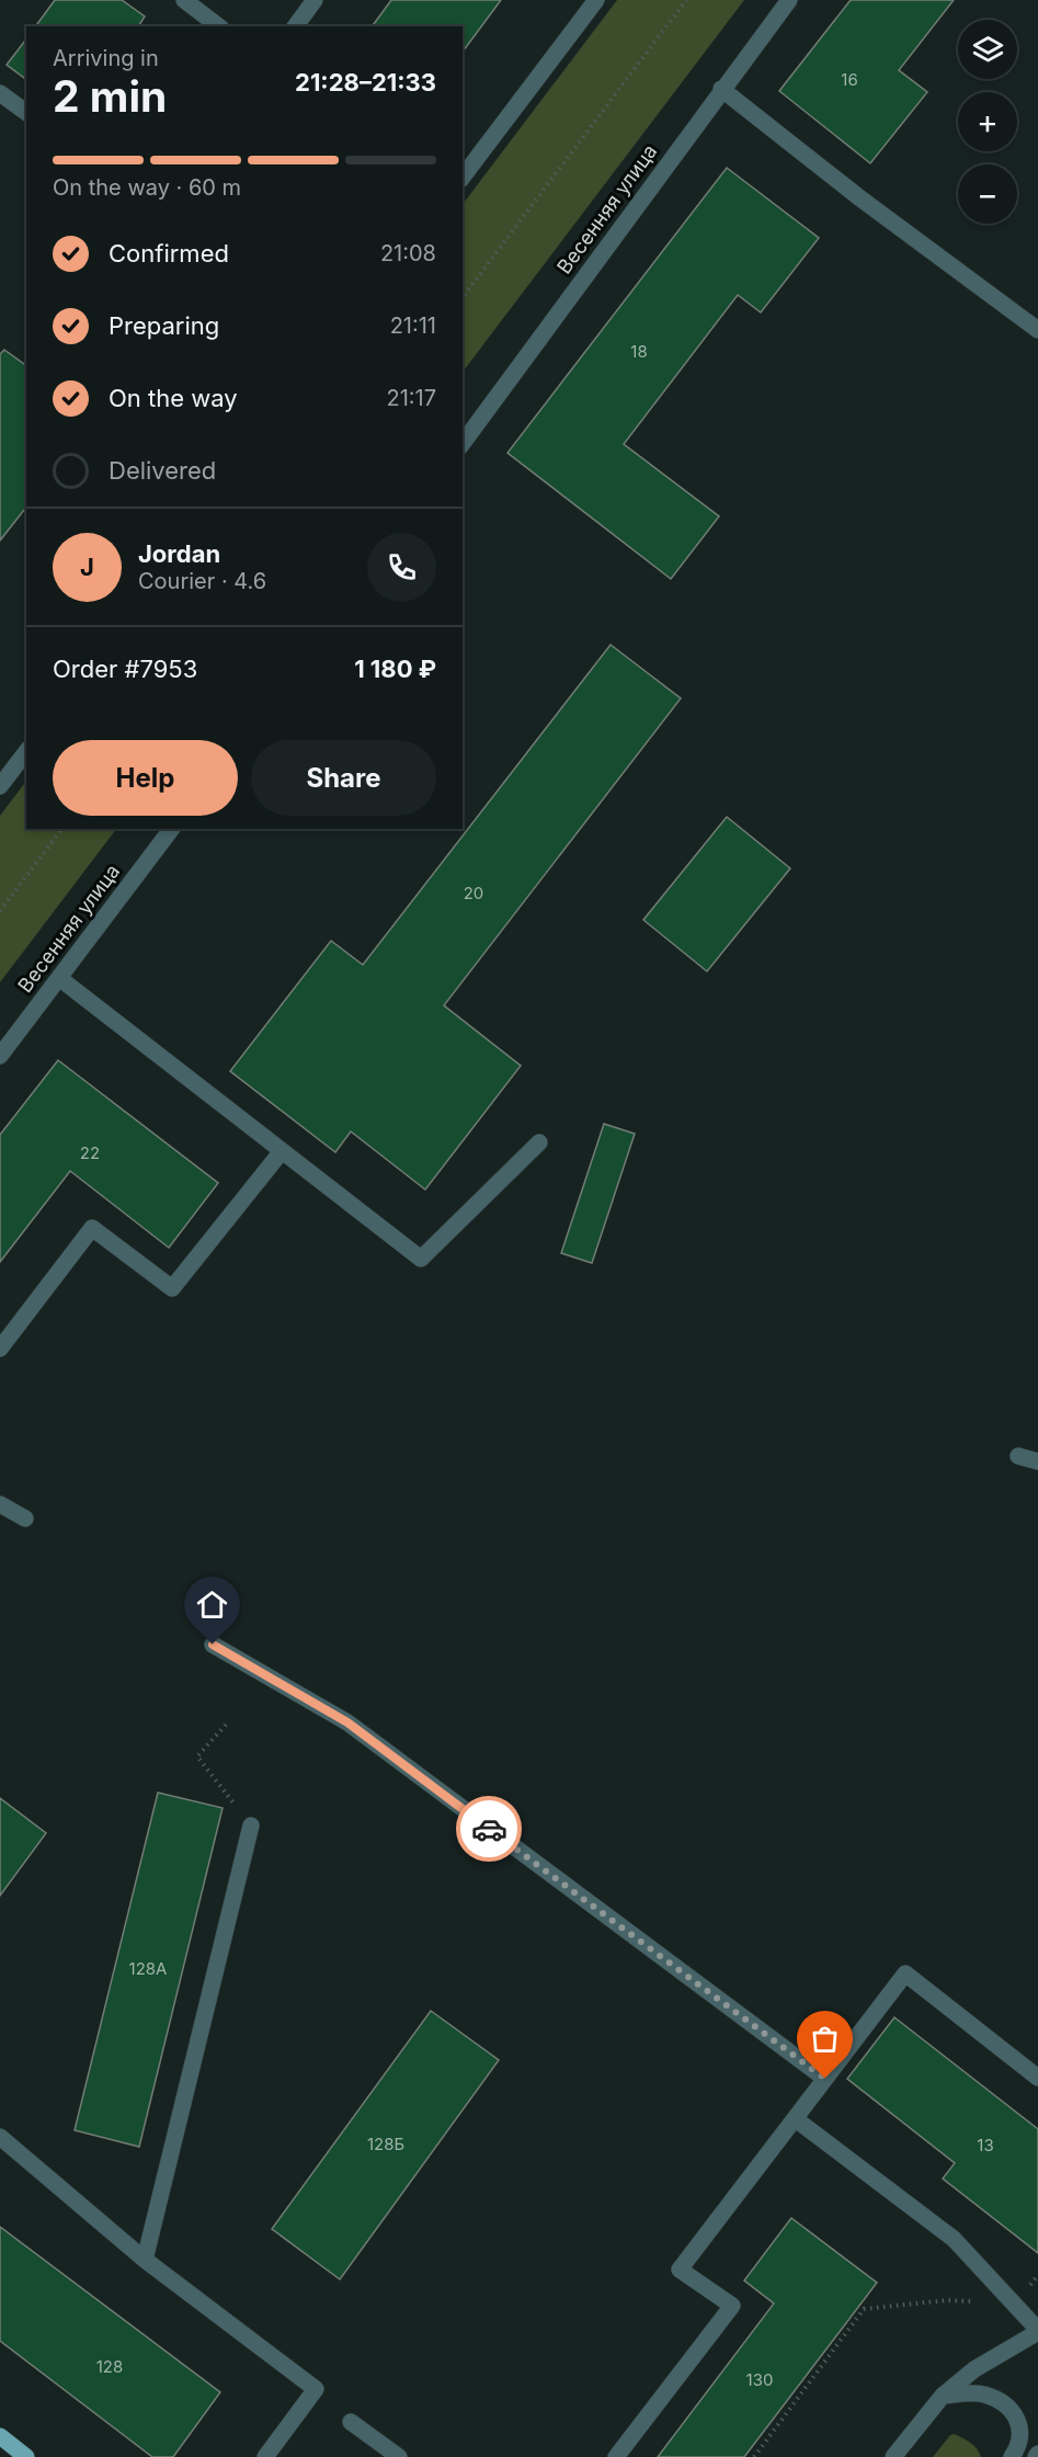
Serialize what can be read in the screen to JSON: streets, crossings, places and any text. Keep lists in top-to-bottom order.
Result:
{
  "streets": {
    "street": ["Весенняя улица"]
  },
  "house_numbers": [
    "16",
    "18",
    "20",
    "22",
    "128А",
    "128Б",
    "13",
    "128",
    "130"
  ],
  "page": {
    "map_buttons": ["+", "−"],
    "heading": ["2 min", "Arriving in", "21:28–21:33"],
    "panel": [
      "Jordan",
      "Courier · 4.6",
      "Order #7953",
      "1 180 ₽"
    ],
    "bar": "On the way · 60 m",
    "list": [
      ["Confirmed", "21:08"],
      ["Preparing", "21:11"],
      ["On the way", "21:17"],
      "Delivered"
    ],
    "round": "J",
    "buttons": ["Help", "Share"]
  }
}
